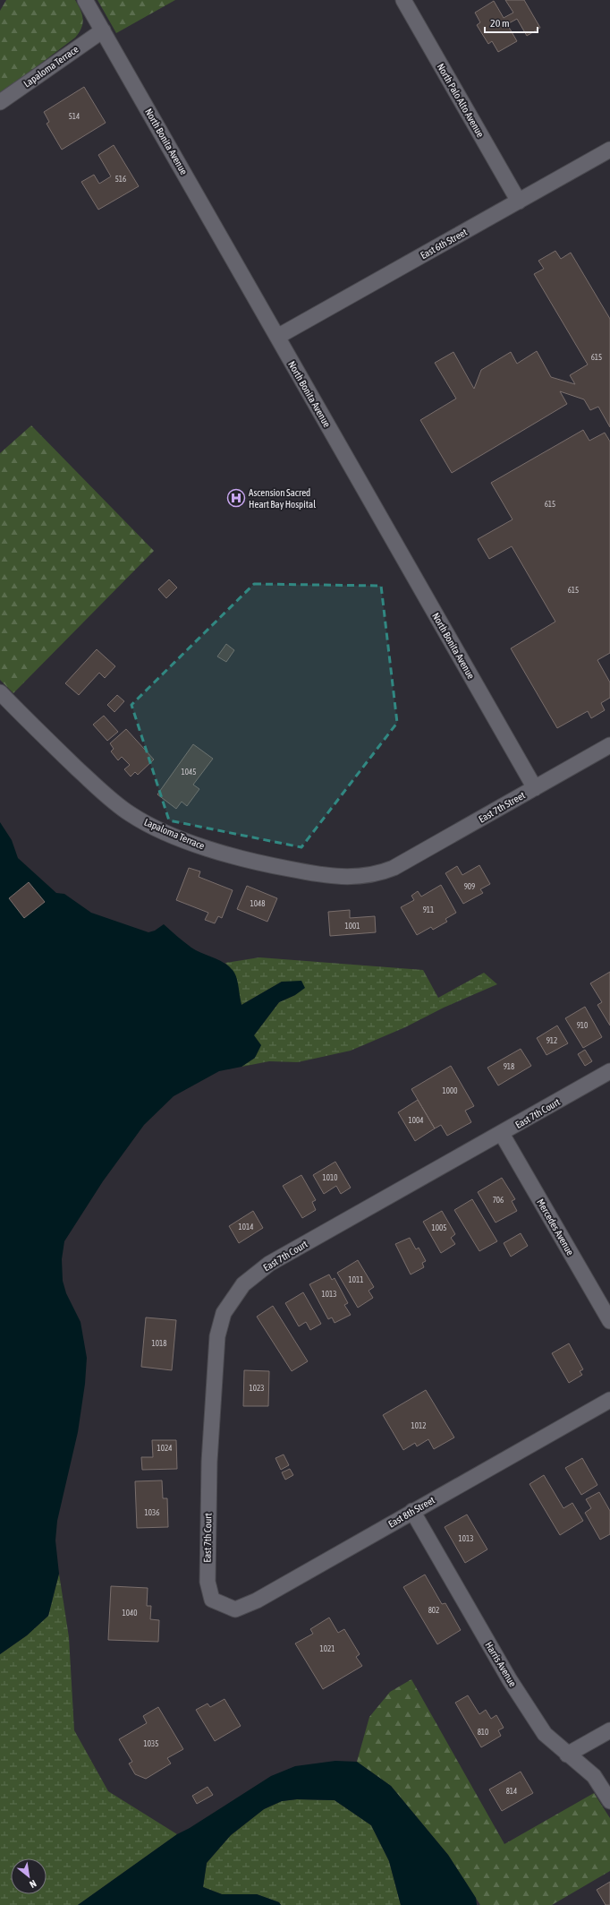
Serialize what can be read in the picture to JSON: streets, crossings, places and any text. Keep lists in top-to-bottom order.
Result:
{
  "streets": {
    "street": [
      "Lapaloma Terrace",
      "North Palo Alto Avenue",
      "North Bonita Avenue",
      "East 6th Street",
      "East 7th Street",
      "East 7th Court",
      "Mercedes Avenue",
      "East 8th Street",
      "Harris Avenue"
    ]
  },
  "crossings": [
    ["Lapaloma Terrace", "North Bonita Avenue"],
    ["Lapaloma Terrace", "East 7th Street"],
    ["North Palo Alto Avenue", "East 6th Street"],
    ["North Bonita Avenue", "East 6th Street"],
    ["North Bonita Avenue", "East 7th Street"],
    ["East 7th Court", "Mercedes Avenue"],
    ["East 7th Court", "East 8th Street"],
    ["East 8th Street", "Harris Avenue"]
  ],
  "places": {
    "hospital": ["Ascension Sacred Heart Bay Hospital"]
  },
  "house_numbers": [
    "514",
    "516",
    "615",
    "615",
    "615",
    "1045",
    "909",
    "1048",
    "911",
    "1001",
    "910",
    "912",
    "918",
    "1000",
    "1004",
    "1010",
    "706",
    "1014",
    "1005",
    "1011",
    "1013",
    "1018",
    "1023",
    "1012",
    "1024",
    "1036",
    "1013",
    "802",
    "1040",
    "1021",
    "810",
    "1035",
    "814"
  ],
  "scale_bar": "20 m",
  "north": "bottom right"
}
